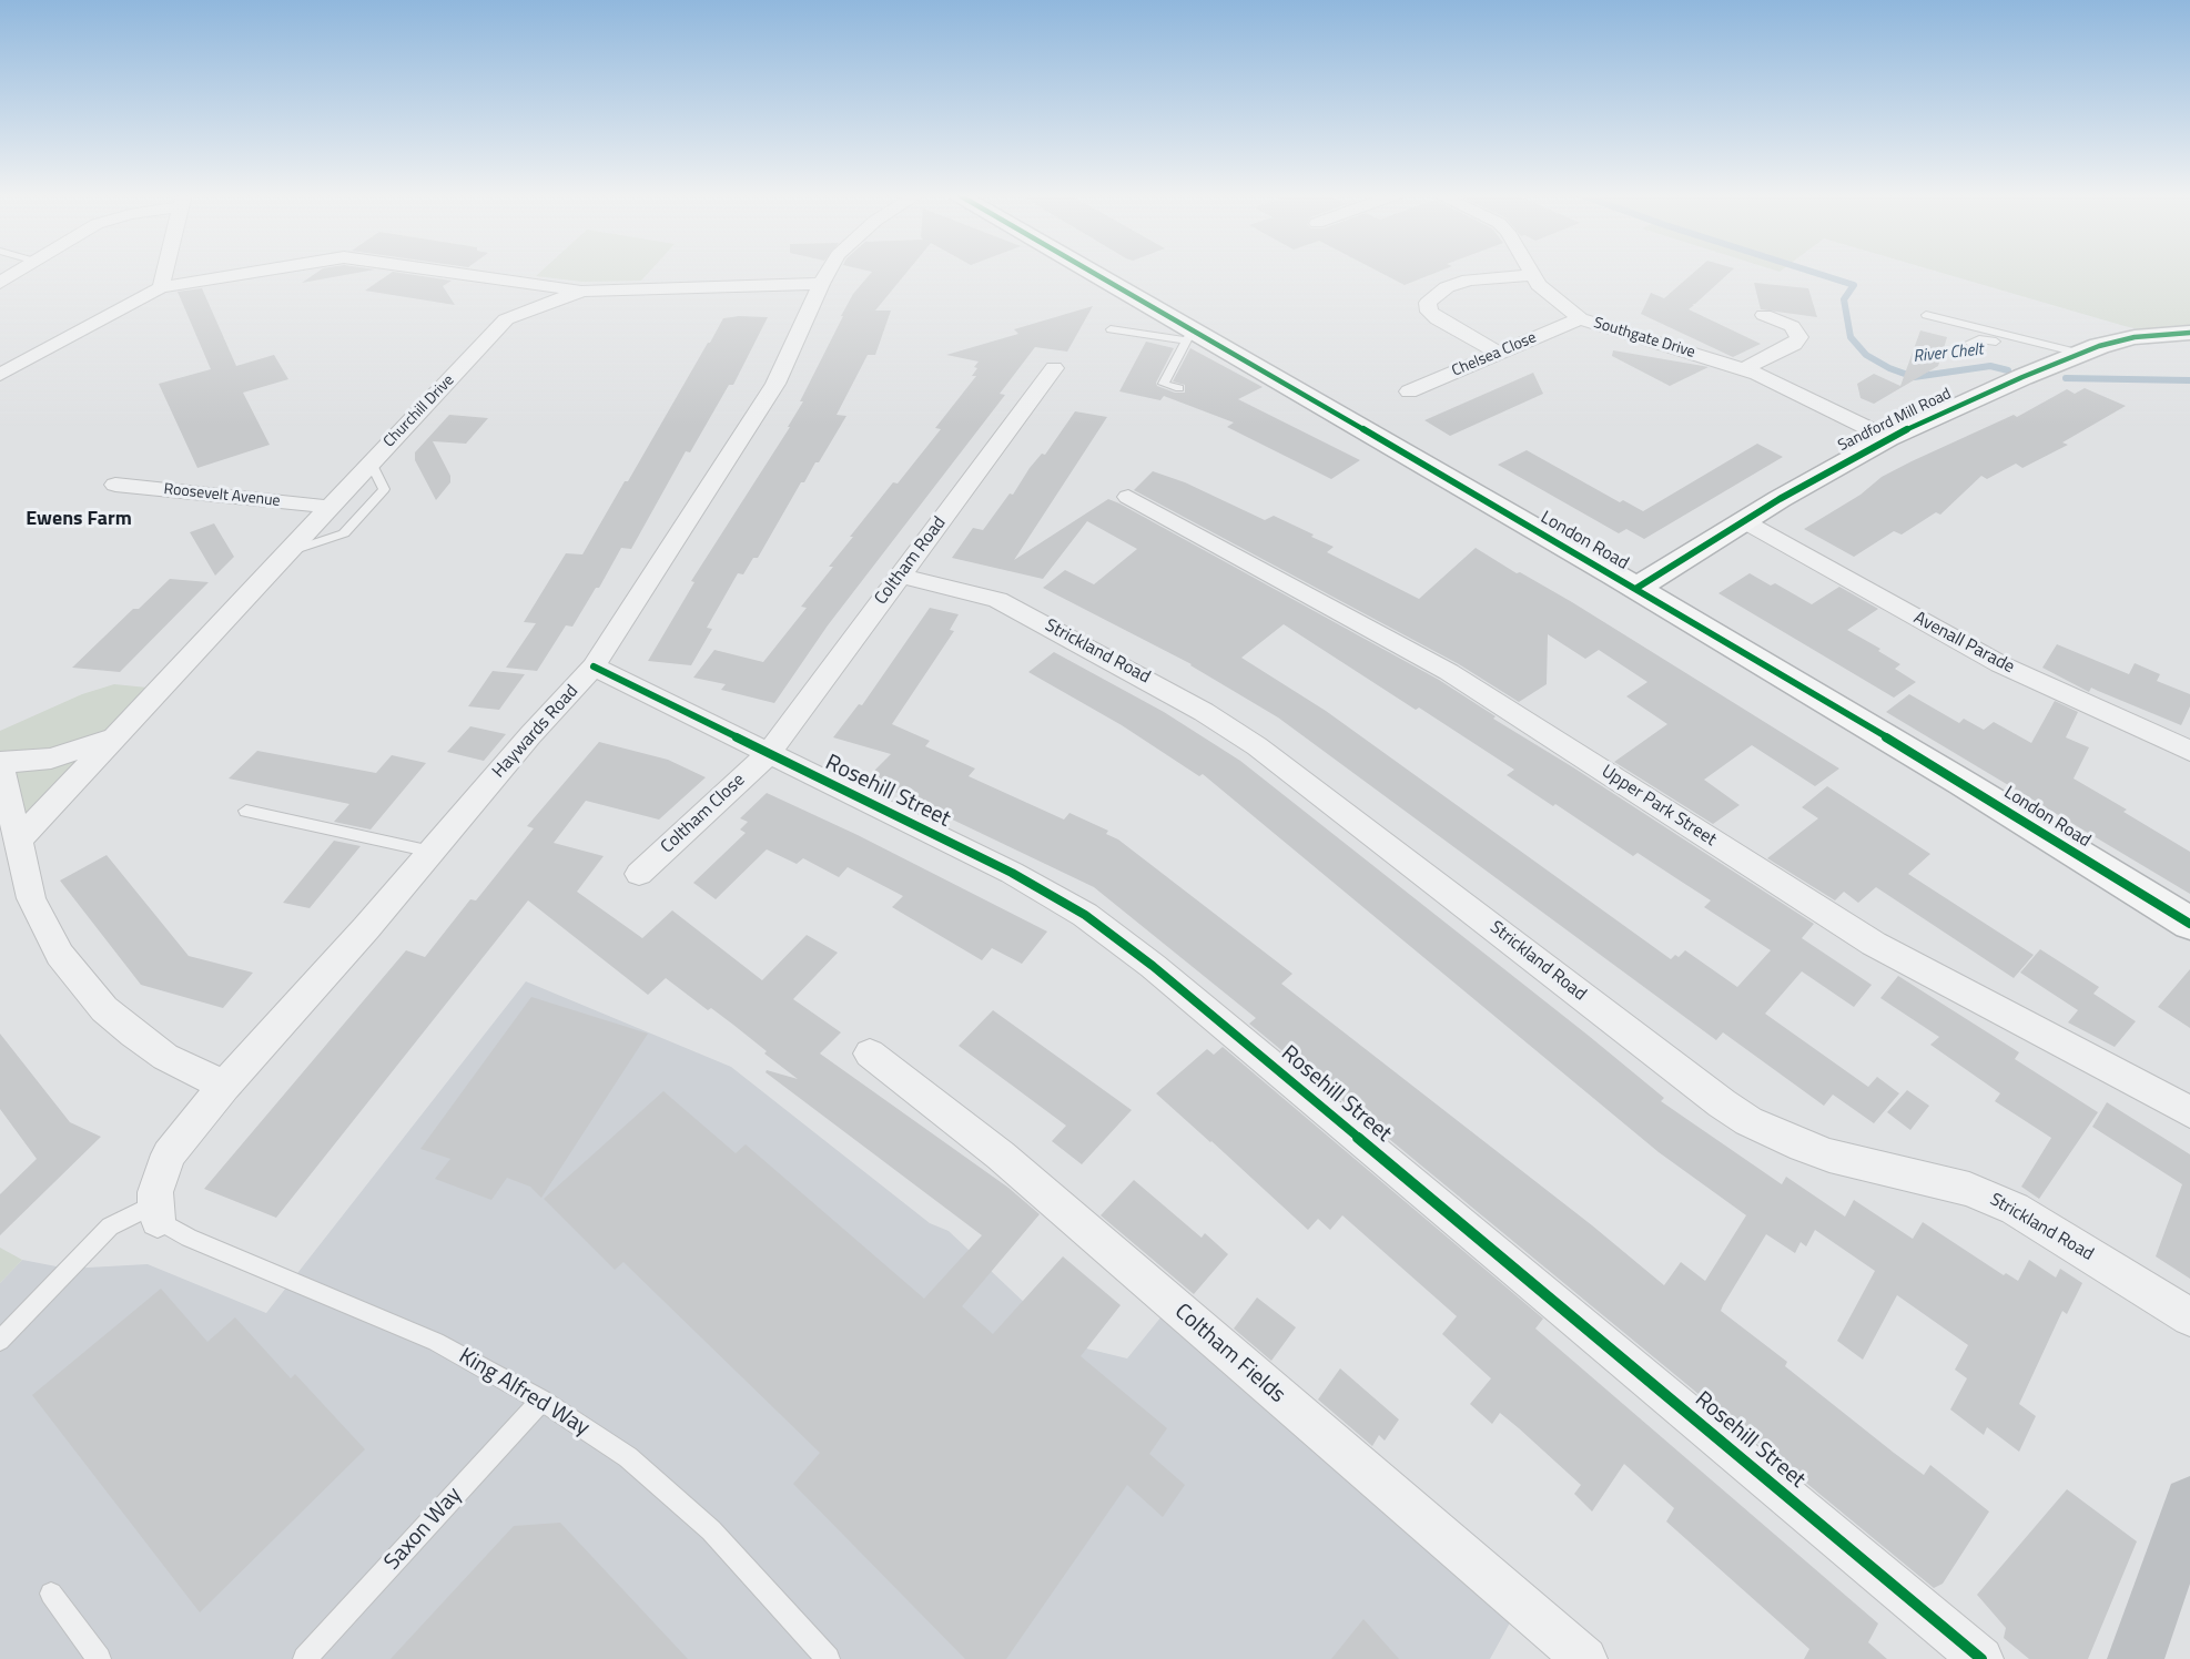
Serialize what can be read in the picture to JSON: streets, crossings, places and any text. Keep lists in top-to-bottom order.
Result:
{
  "streets": {
    "highway": ["Sandford Mill Road", "London Road"],
    "street": [
      "Southgate Drive",
      "Chelsea Close",
      "Churchill Drive",
      "Roosevelt Avenue",
      "Coltham Road",
      "Avenall Parade",
      "Strickland Road",
      "Haywards Road",
      "Rosehill Street",
      "Upper Park Street",
      "Coltham Close",
      "Coltham Fields"
    ],
    "lane": ["King Alfred Way", "Saxon Way"]
  },
  "crossings": [
    ["Southgate Drive", "Chelsea Close"],
    ["Southgate Drive", "Sandford Mill Road"],
    ["Churchill Drive", "Roosevelt Avenue"],
    ["Churchill Drive", "Haywards Road"],
    ["Sandford Mill Road", "London Road"],
    ["Sandford Mill Road", "Avenall Parade"],
    ["Coltham Road", "Strickland Road"],
    ["Coltham Road", "Rosehill Street"],
    ["Coltham Road", "Coltham Close"],
    ["Haywards Road", "Rosehill Street"],
    ["Haywards Road", "King Alfred Way"],
    ["Rosehill Street", "Coltham Close"],
    ["King Alfred Way", "Saxon Way"]
  ],
  "districts": ["Ewens Farm"],
  "water": ["River Chelt"]
}
